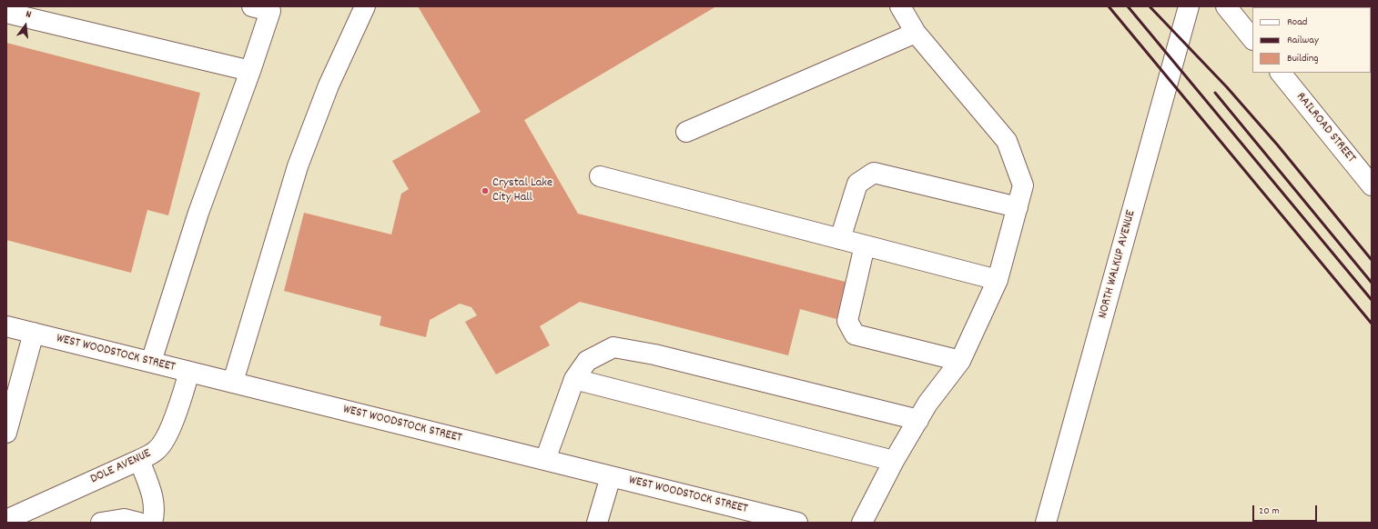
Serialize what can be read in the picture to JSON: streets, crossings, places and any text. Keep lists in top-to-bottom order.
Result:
{
  "streets": {
    "street": [
      "RAILROAD STREET",
      "NORTH WALKUP AVENUE",
      "WEST WOODSTOCK STREET",
      "DOLE AVENUE"
    ]
  },
  "crossings": [
    ["WEST WOODSTOCK STREET", "DOLE AVENUE"]
  ],
  "places": ["Crystal Lake City Hall"],
  "legend": ["Road", "Railway", "Building"],
  "scale_bar": "20 m",
  "north": "top"
}
